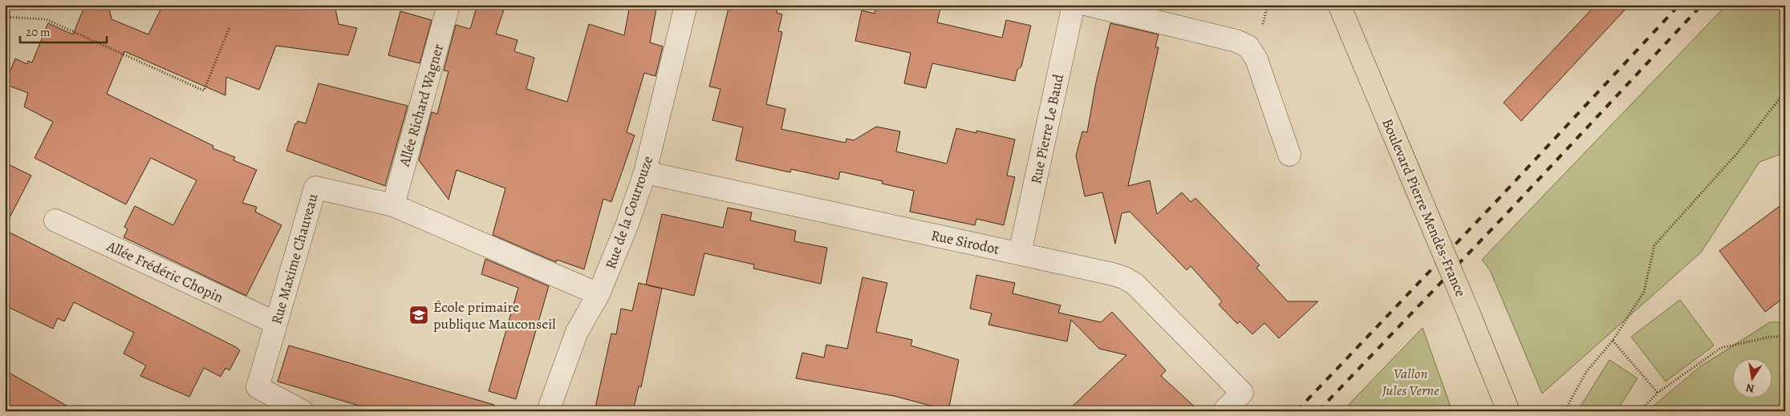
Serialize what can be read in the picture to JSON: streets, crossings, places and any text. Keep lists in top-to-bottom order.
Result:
{
  "streets": {
    "main road": ["Boulevard Pierre Mendès-France"],
    "street": [
      "Allée Richard Wagner",
      "Rue Pierre Le Baud",
      "Rue de la Courrouze",
      "Rue Sirodot",
      "Rue Maxime Chauveau",
      "Allée Frédéric Chopin"
    ]
  },
  "crossings": [
    ["Allée Richard Wagner", "Rue Maxime Chauveau"],
    ["Rue Pierre Le Baud", "Rue Sirodot"],
    ["Rue de la Courrouze", "Rue Sirodot"],
    ["Rue de la Courrouze", "Rue Maxime Chauveau"],
    ["Rue Maxime Chauveau", "Allée Frédéric Chopin"]
  ],
  "parks": ["Vallon Jules Verne"],
  "places": {
    "school or university": ["École primaire publique Mauconseil"]
  },
  "scale_bar": "20 m",
  "north": "bottom"
}
